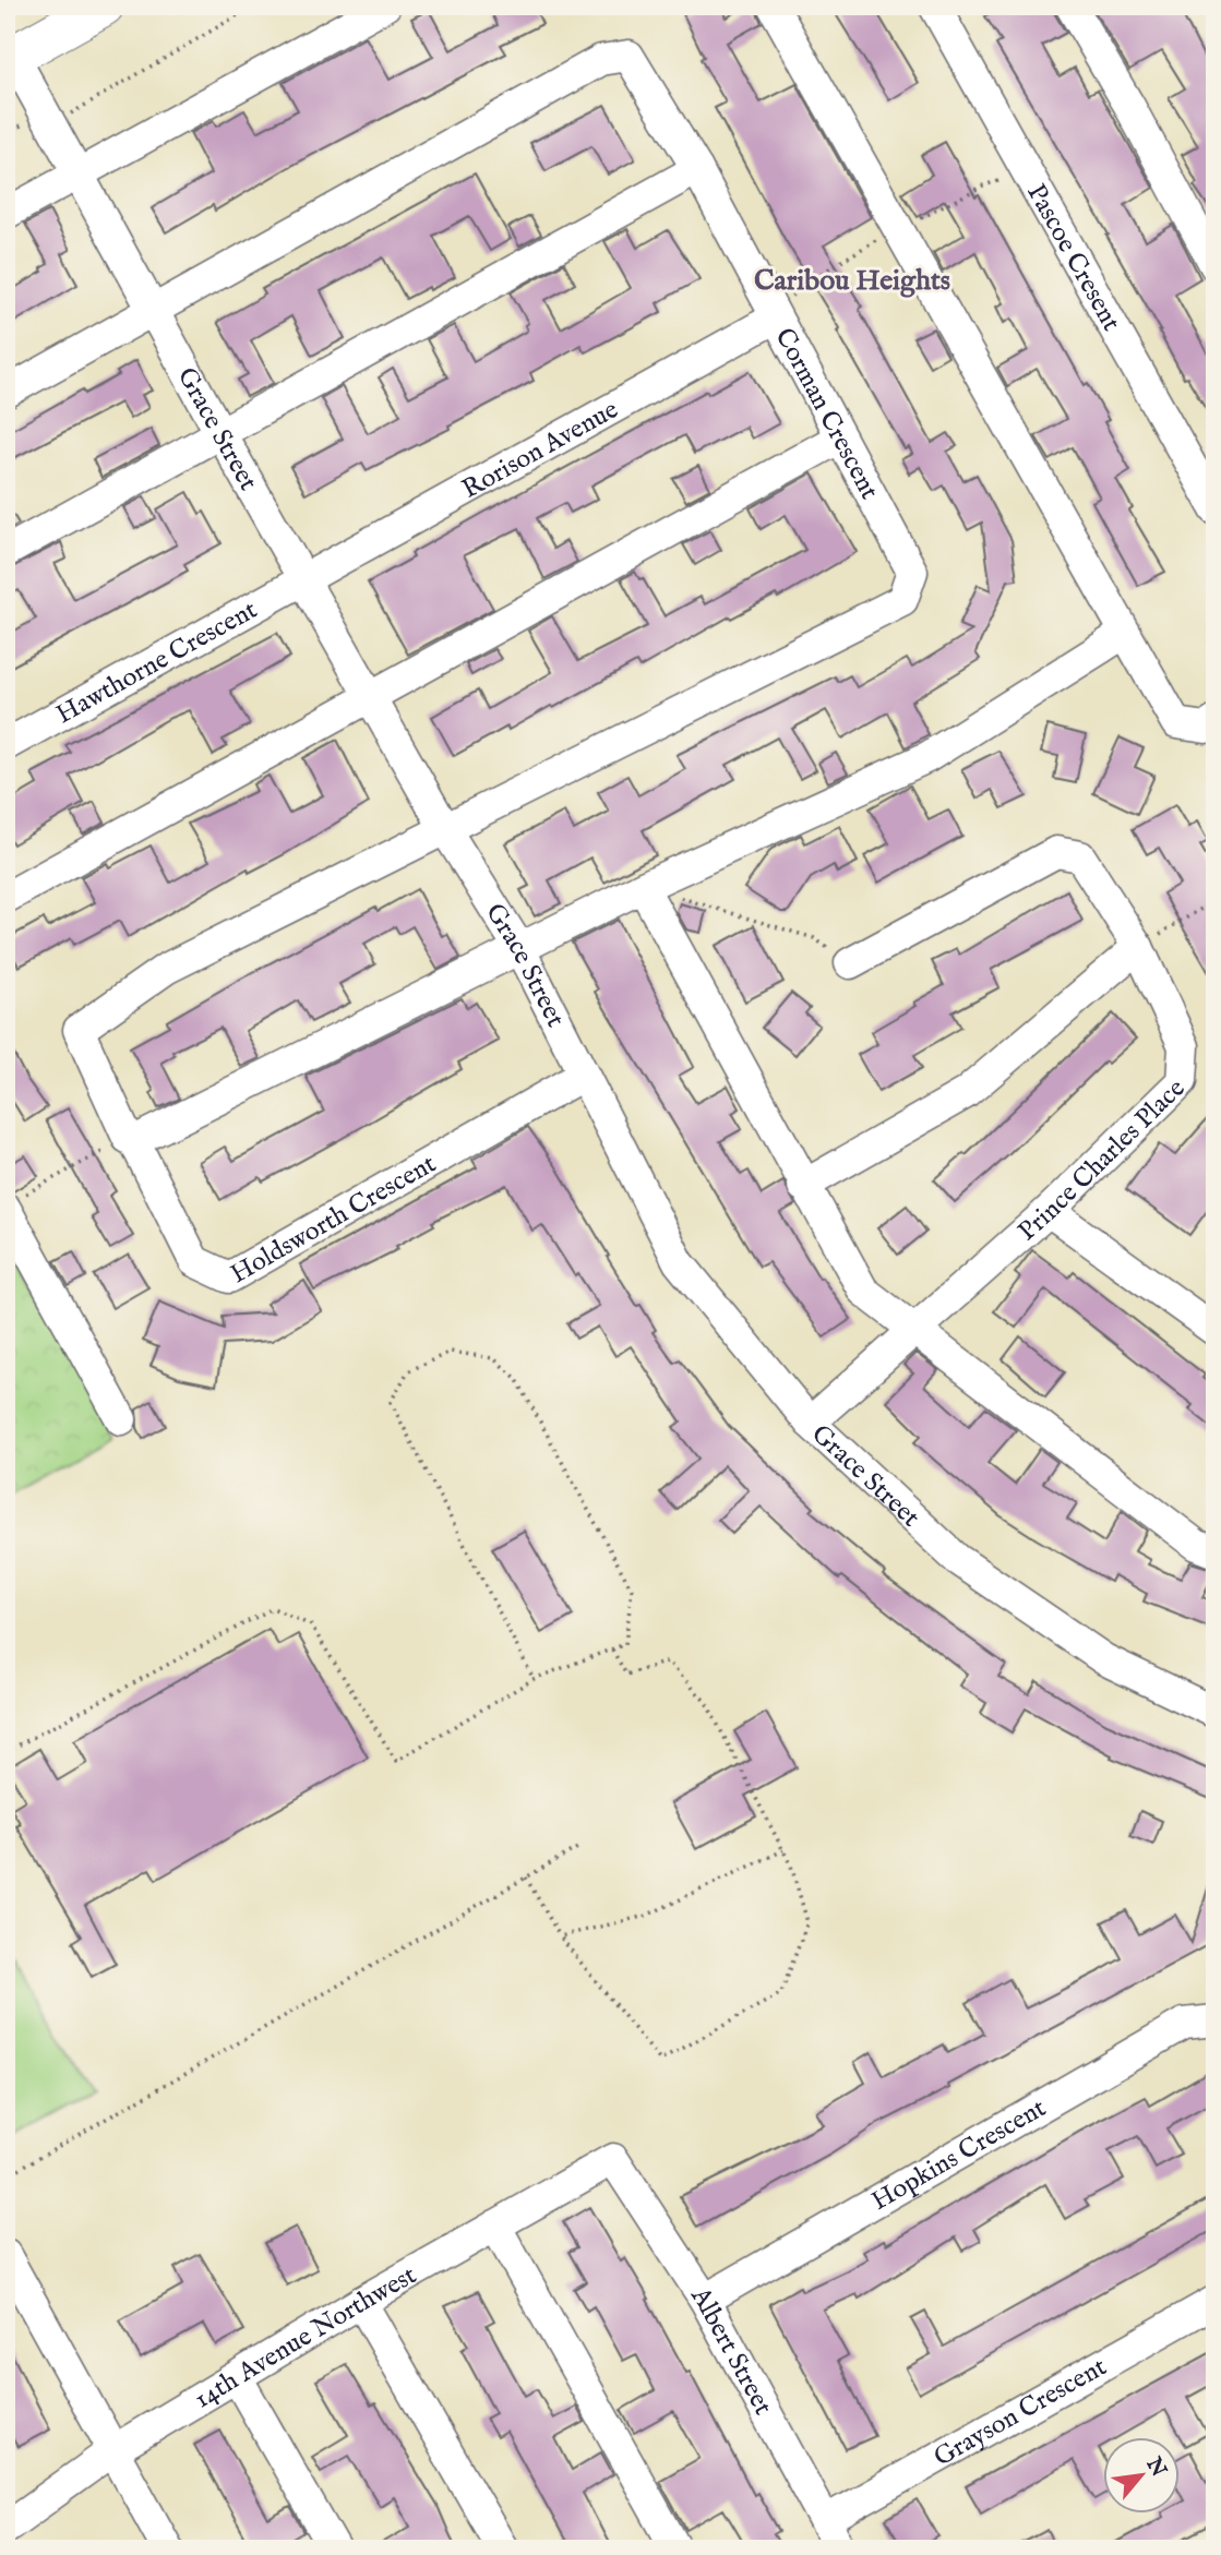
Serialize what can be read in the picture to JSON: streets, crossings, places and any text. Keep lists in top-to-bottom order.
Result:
{
  "streets": {
    "street": [
      "Pascoe Cresent",
      "Corman Crescent",
      "Grace Street",
      "Rorison Avenue",
      "Hawthorne Crescent",
      "Prince Charles Place",
      "Holdsworth Crescent",
      "Hopkins Crescent",
      "14th Avenue Northwest",
      "Albert Street",
      "Grayson Crescent"
    ]
  },
  "crossings": [
    ["Corman Crescent", "Grace Street"],
    ["Corman Crescent", "Rorison Avenue"],
    ["Corman Crescent", "Holdsworth Crescent"],
    ["Grace Street", "Rorison Avenue"],
    ["Grace Street", "Hawthorne Crescent"],
    ["Grace Street", "Prince Charles Place"],
    ["Grace Street", "Holdsworth Crescent"],
    ["Rorison Avenue", "Hawthorne Crescent"],
    ["Hopkins Crescent", "Albert Street"],
    ["14th Avenue Northwest", "Albert Street"],
    ["Albert Street", "Grayson Crescent"]
  ],
  "districts": ["Caribou Heights"],
  "north": "top right"
}
